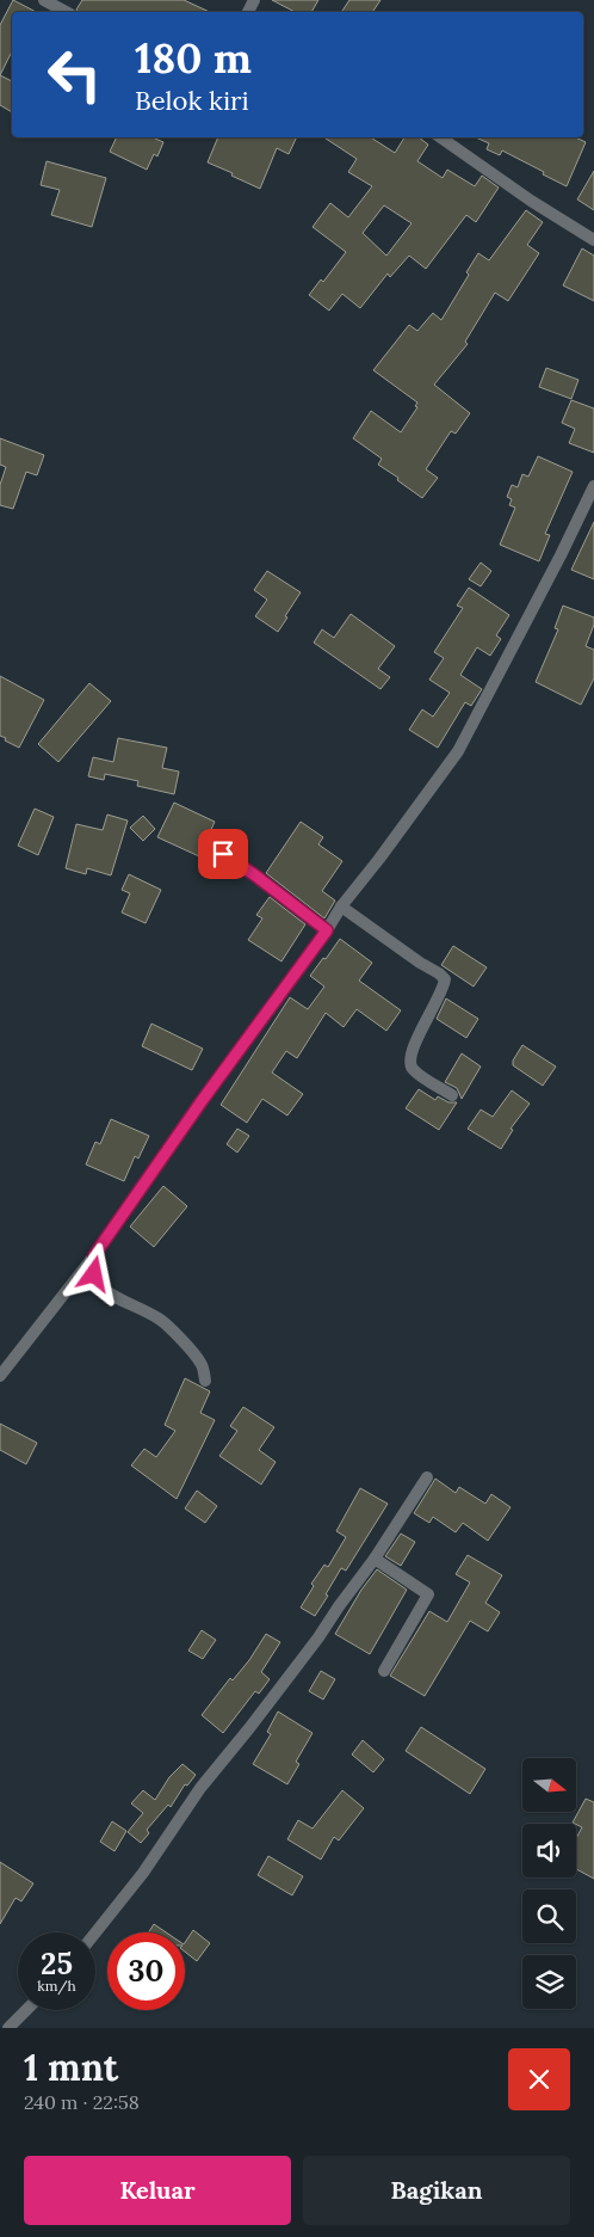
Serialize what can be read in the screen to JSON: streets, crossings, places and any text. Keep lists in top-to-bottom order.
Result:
{
  "north": "right",
  "page": {
    "turn": ["180 m", "Belok kiri"],
    "speed": "25 km/h",
    "limit": "30",
    "heading": ["1 mnt", "240 m · 22:58"],
    "buttons": ["Keluar", "Bagikan"]
  }
}
